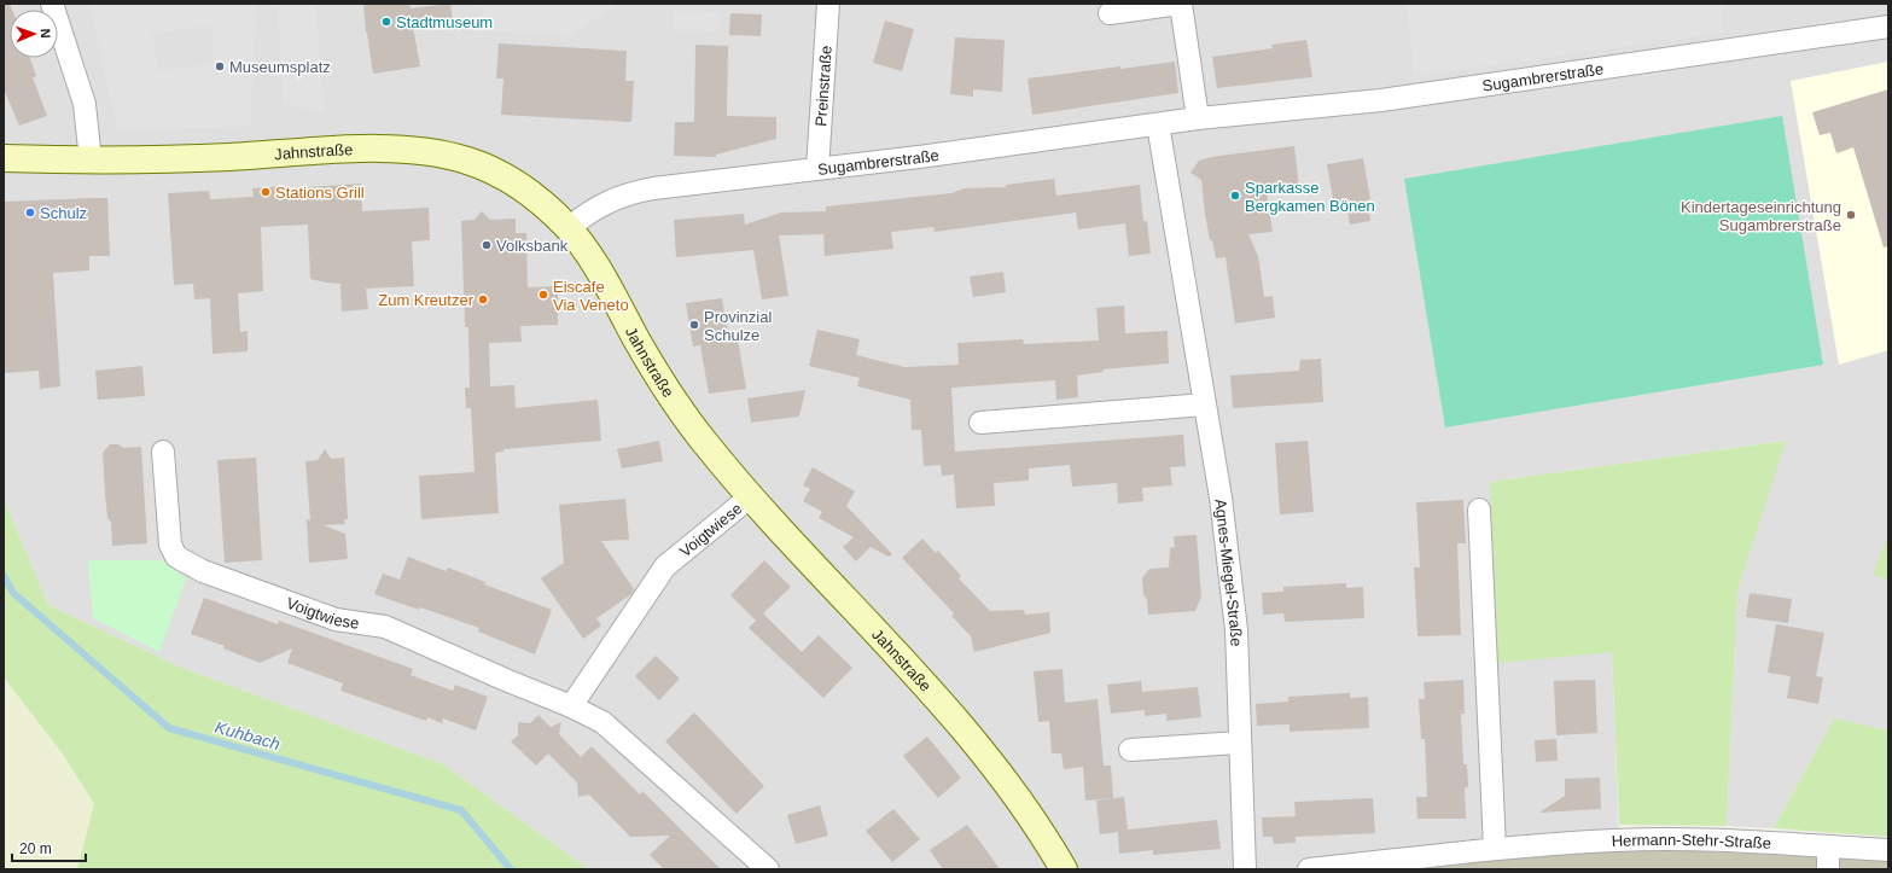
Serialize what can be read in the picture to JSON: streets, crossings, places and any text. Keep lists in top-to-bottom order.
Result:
{
  "streets": {
    "main road": ["Jahnstraße"],
    "street": [
      "Sugambrerstraße",
      "Preinstraße",
      "Voigtwiese",
      "Agnes-Miegel-Straße",
      "Hermann-Stehr-Straße"
    ]
  },
  "crossings": [
    ["Sugambrerstraße", "Preinstraße"],
    ["Sugambrerstraße", "Jahnstraße"],
    ["Sugambrerstraße", "Agnes-Miegel-Straße"],
    ["Jahnstraße", "Voigtwiese"]
  ],
  "water": ["Kuhbach"],
  "places": [
    "Stadtmuseum",
    "Museumsplatz",
    "Stations Grill",
    "Sparkasse Bergkamen Bönen",
    "Schulz",
    "Kindertageseinrichtung Sugambrerstraße",
    "Volksbank",
    "Eiscafe Via Veneto",
    "Zum Kreutzer",
    "Provinzial Schulze"
  ],
  "scale_bar": "20 m",
  "north": "right"
}
